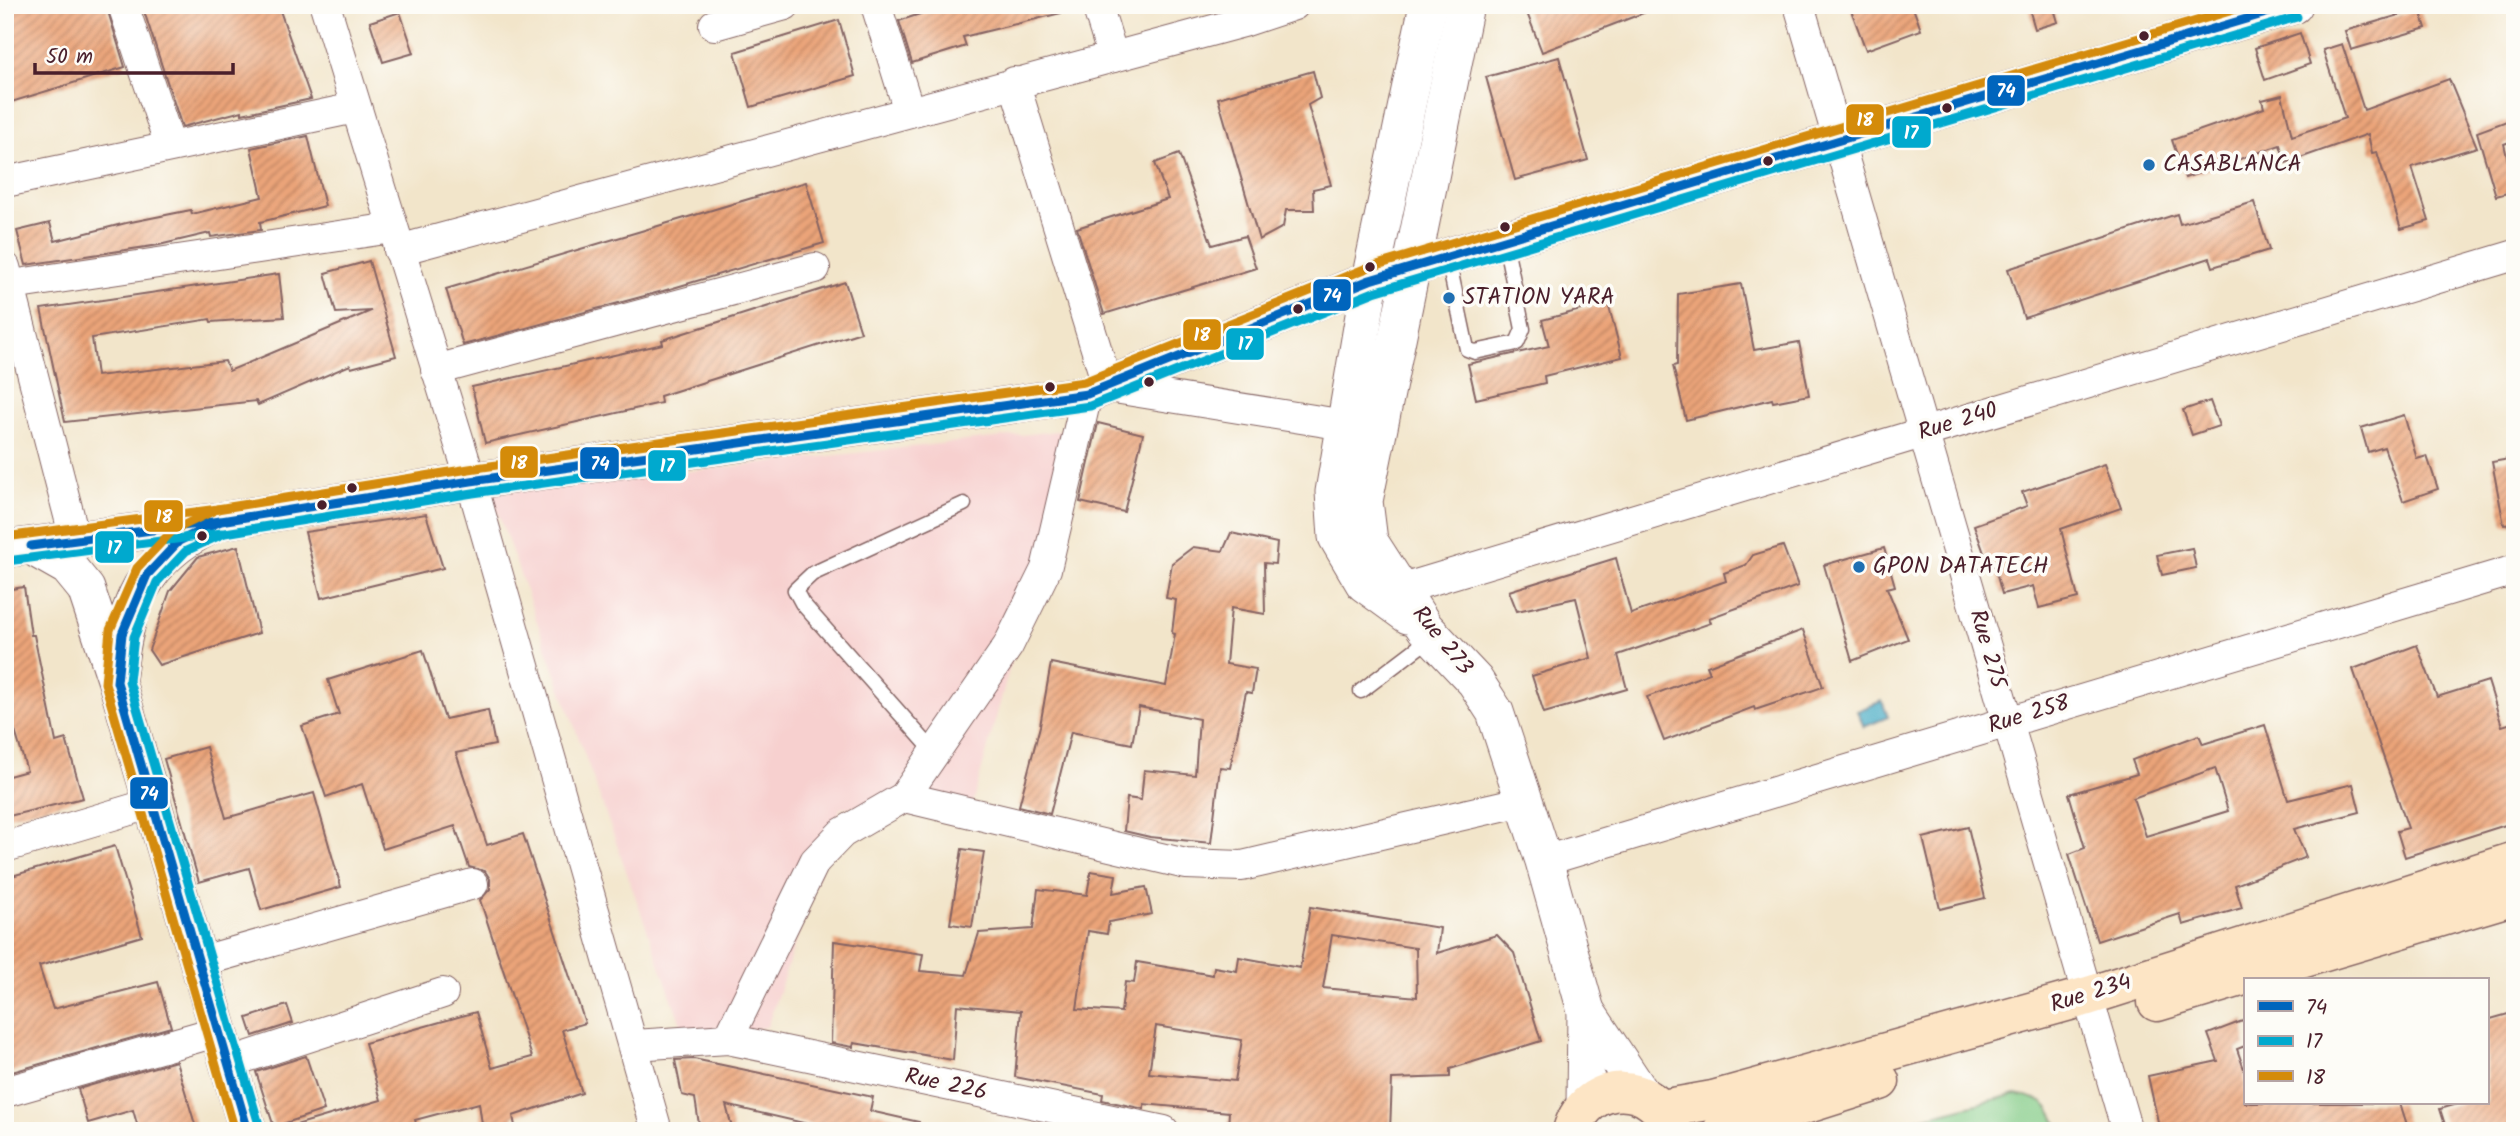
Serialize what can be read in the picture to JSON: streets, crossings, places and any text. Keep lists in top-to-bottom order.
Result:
{
  "streets": {
    "main road": ["Rue 234"],
    "street": [
      "Rue 240",
      "Rue 273",
      "Rue 275",
      "Rue 258",
      "Rue 226"
    ]
  },
  "crossings": [
    ["Rue 240", "Rue 273"],
    ["Rue 240", "Rue 275"],
    ["Rue 273", "Rue 258"],
    ["Rue 273", "Rue 234"],
    ["Rue 275", "Rue 258"],
    ["Rue 275", "Rue 234"]
  ],
  "places": ["CASABLANCA", "STATION YARA", "GPON DATATECH"],
  "lines": ["transit line 74", "transit line 18", "transit line 17"],
  "legend": ["74", "17", "18"],
  "scale_bar": "50 m"
}
